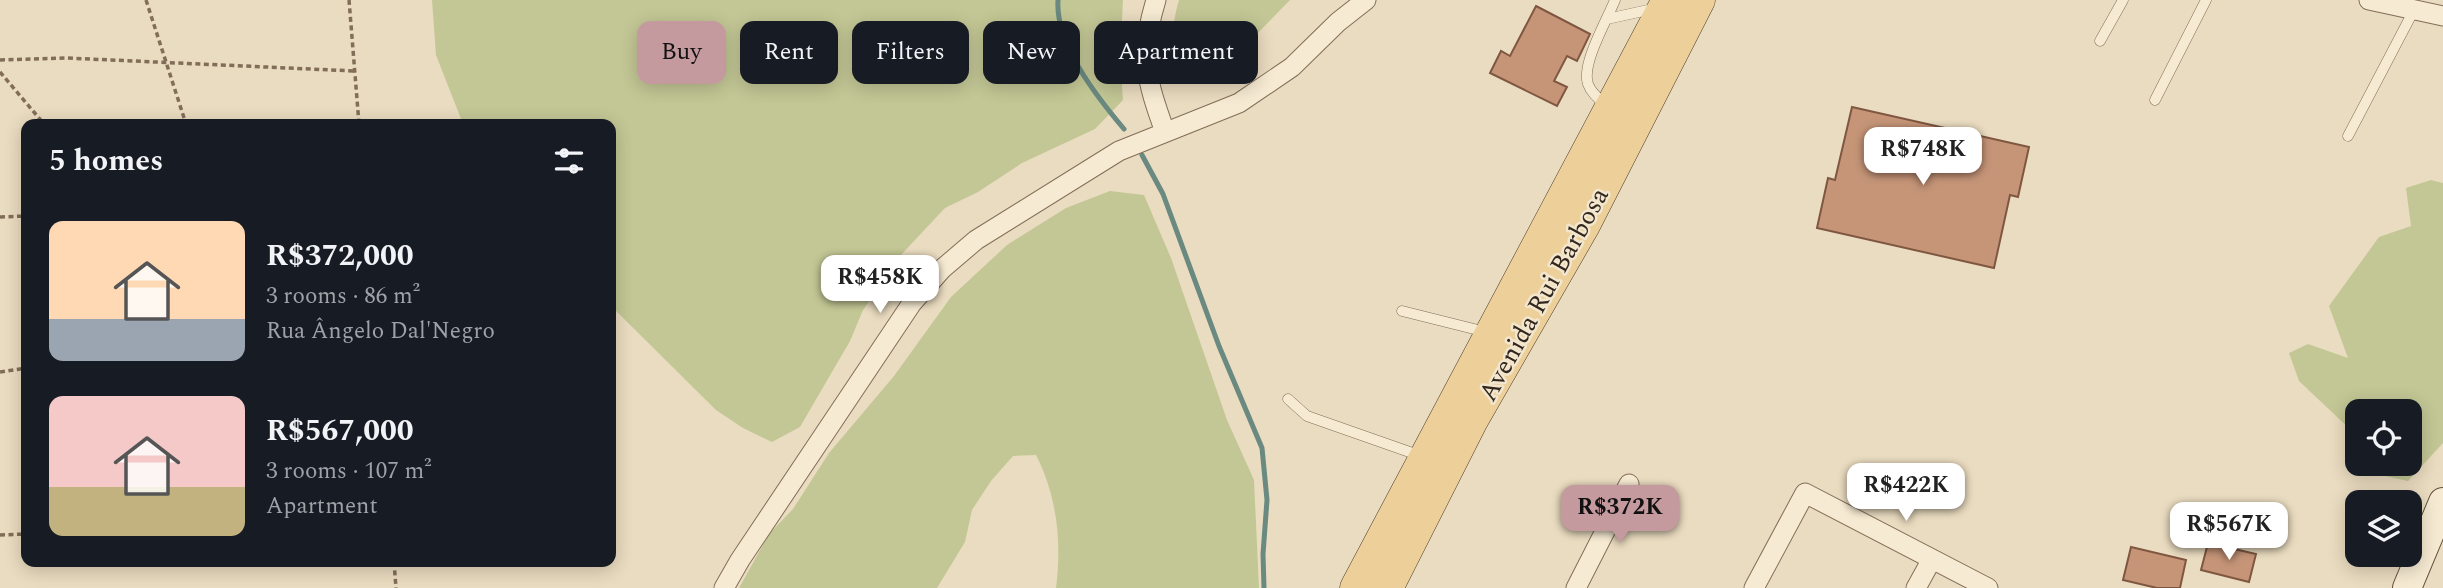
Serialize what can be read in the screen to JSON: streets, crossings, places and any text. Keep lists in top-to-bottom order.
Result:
{
  "streets": {
    "main road": ["Avenida Rui Barbosa"]
  },
  "page": {
    "chip": [
      "Buy",
      "Rent",
      "Filters",
      "New",
      "Apartment"
    ],
    "heading": "5 homes",
    "price": [
      "R$748K",
      "R$458K",
      "R$422K",
      "R$372K",
      "R$567K"
    ],
    "list": [
      {
        "name": "R$372,000",
        "note": "3 rooms · 86 m² · Rua Ângelo Dal'Negro"
      },
      {
        "name": "R$567,000",
        "note": "3 rooms · 107 m² · Apartment"
      }
    ]
  }
}
